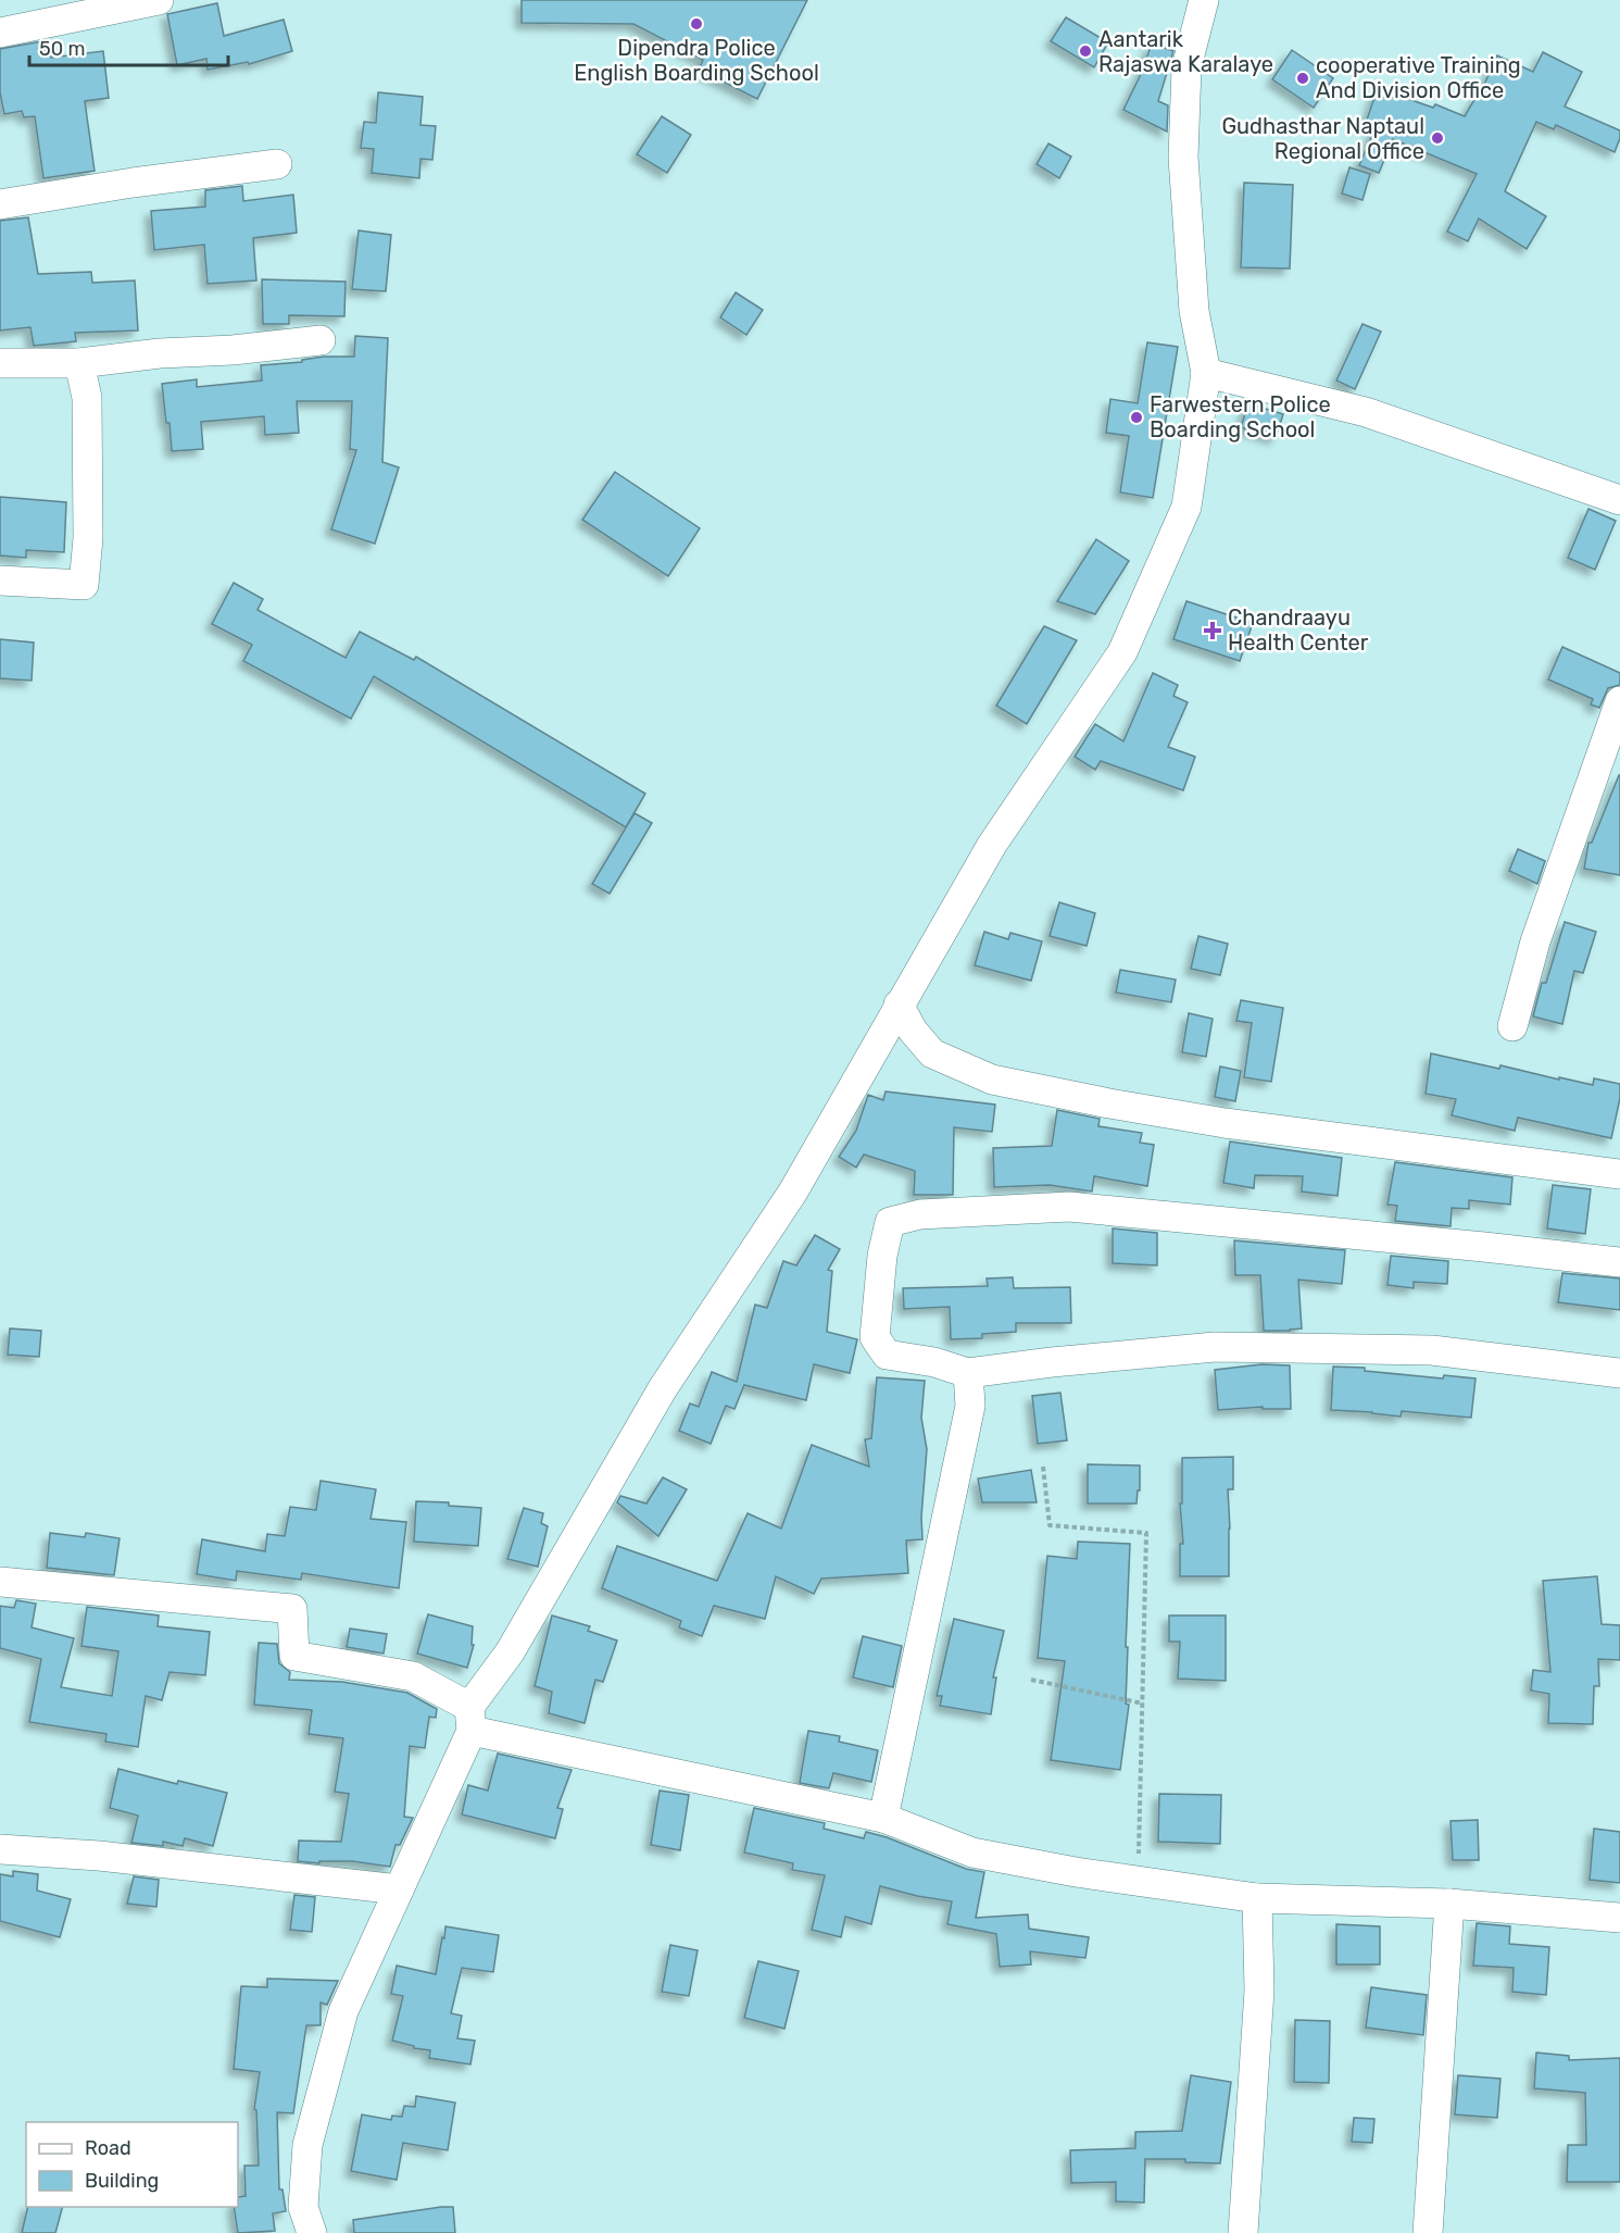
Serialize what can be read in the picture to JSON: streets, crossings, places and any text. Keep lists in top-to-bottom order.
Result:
{
  "places": {
    "other": [
      "Dipendra Police English Boarding School",
      "Aantarik Rajaswa Karalaye",
      "cooperative Training And Division Office",
      "Gudhasthar Naptaul Regional Office",
      "Farwestern Police Boarding School"
    ],
    "health": ["Chandraayu Health Center"]
  },
  "legend": ["Road", "Building"],
  "scale_bar": "50 m"
}
